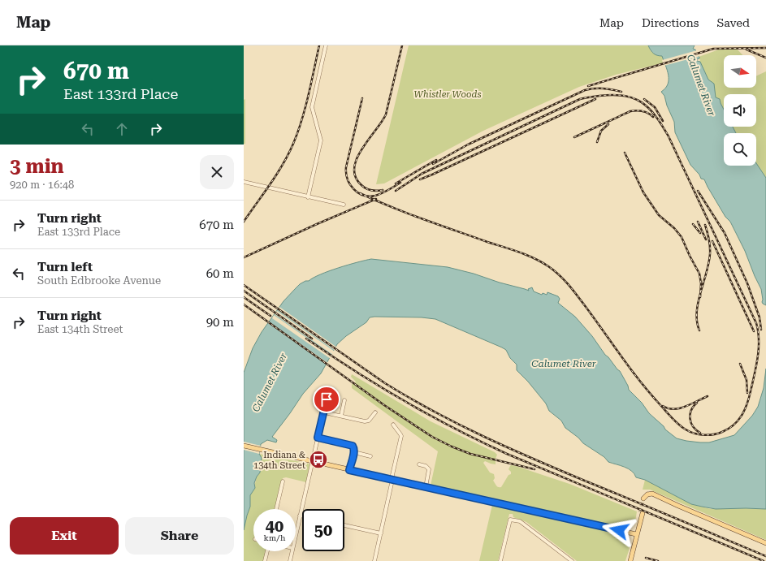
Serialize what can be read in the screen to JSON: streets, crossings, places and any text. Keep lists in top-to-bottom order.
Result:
{
  "water": ["Calumet River"],
  "parks": ["Whistler Woods"],
  "places": {
    "bus stop": ["Indiana & 134th Street"]
  },
  "north": "right",
  "page": {
    "header": "Map",
    "nav": ["Map", "Directions", "Saved"],
    "turn": ["670 m", "East 133rd Place"],
    "heading": ["3 min", "920 m · 16:48"],
    "list": [
      {
        "name": "Turn right",
        "note": "East 133rd Place",
        "value": "670 m"
      },
      {
        "name": "Turn left",
        "note": "South Edbrooke Avenue",
        "value": "60 m"
      },
      {
        "name": "Turn right",
        "note": "East 134th Street",
        "value": "90 m"
      }
    ],
    "speed": "40 km/h",
    "limit": "50",
    "buttons": ["Exit", "Share"]
  }
}
